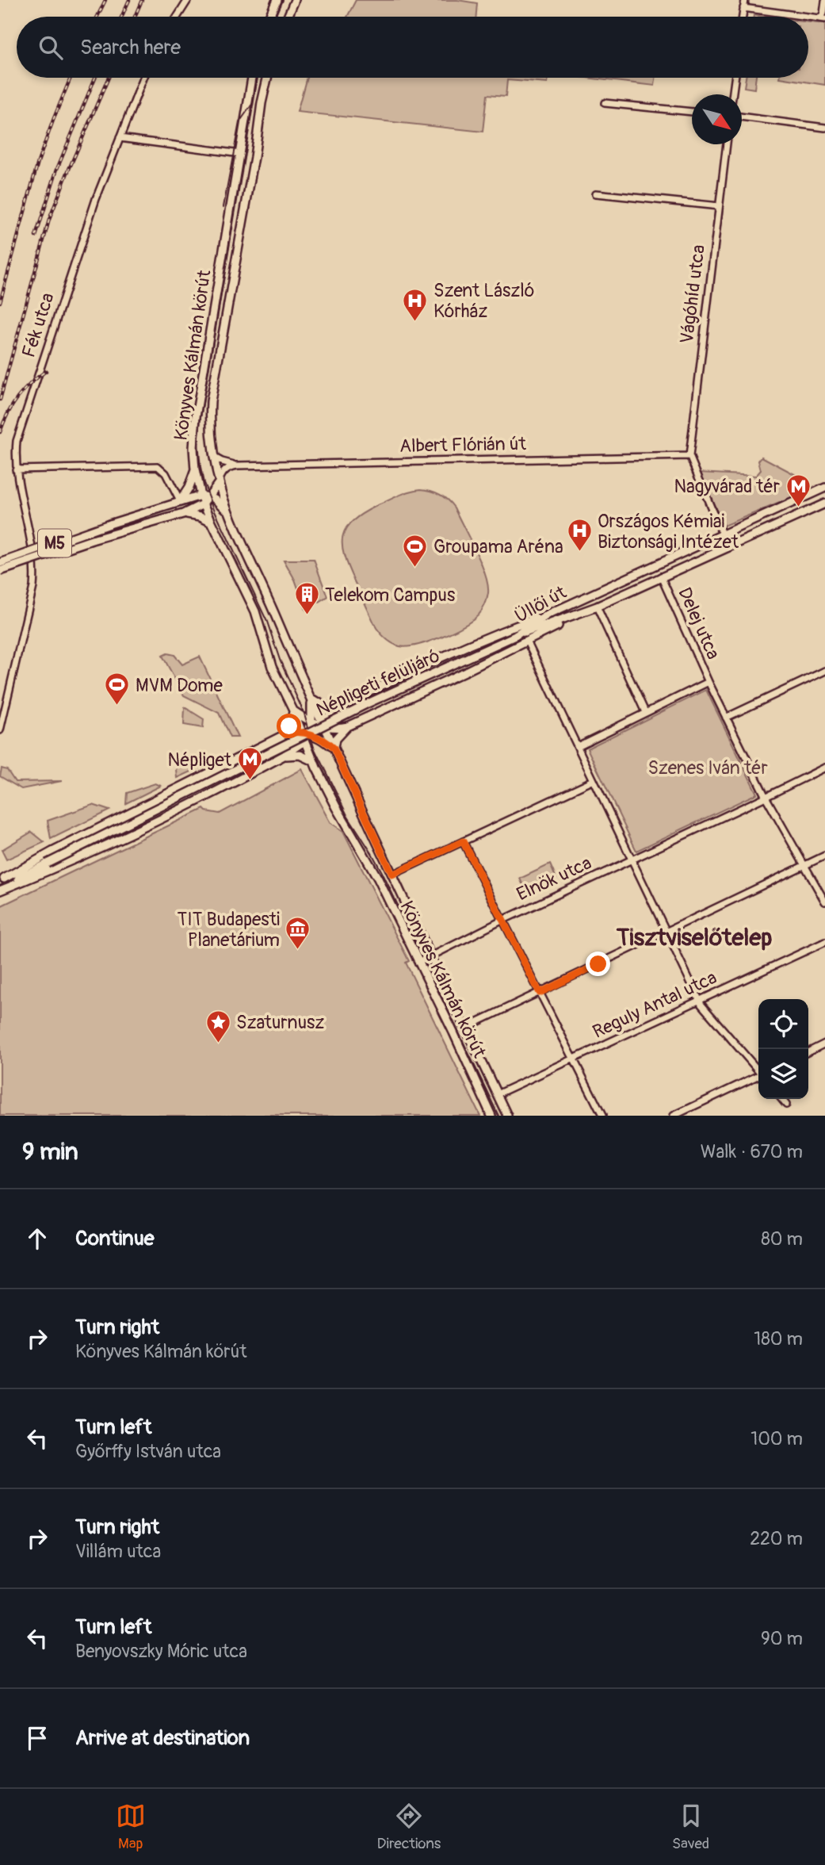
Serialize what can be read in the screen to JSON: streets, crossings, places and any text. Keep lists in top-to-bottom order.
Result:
{
  "streets": {
    "main road": [
      "Könyves Kálmán körút",
      "M5",
      "Üllői út",
      "Népligeti felüljáró"
    ],
    "street": [
      "Vágóhíd utca",
      "Fék utca",
      "Albert Flórián út",
      "Delej utca",
      "Elnök utca",
      "Reguly Antal utca"
    ]
  },
  "crossings": [
    ["Vágóhíd utca", "Albert Flórián út"],
    ["Könyves Kálmán körút", "Albert Flórián út"],
    ["Könyves Kálmán körút", "M5"],
    ["Könyves Kálmán körút", "Elnök utca"],
    ["Könyves Kálmán körút", "Reguly Antal utca"],
    ["Üllői út", "Delej utca"],
    ["Üllői út", "Népligeti felüljáró"]
  ],
  "districts": ["Tisztviselőtelep"],
  "parks": ["Szenes Iván tér"],
  "places": {
    "hospital": ["Szent László Kórház", "Országos Kémiai Biztonsági Intézet"],
    "metro station": ["Nagyvárad tér", "Népliget"],
    "sports": ["Groupama Aréna", "MVM Dome"],
    "building": ["Telekom Campus"],
    "museum": ["TIT Budapesti Planetárium"],
    "place": ["Szaturnusz"]
  },
  "north": "bottom right",
  "page": {
    "search": "Search here",
    "heading": ["9 min", "Walk · 670 m"],
    "list": [
      ["Continue", "80 m"],
      ["Turn right", "Könyves Kálmán körút", "180 m"],
      ["Turn left", "Győrffy István utca", "100 m"],
      ["Turn right", "Villám utca", "220 m"],
      ["Turn left", "Benyovszky Móric utca", "90 m"],
      "Arrive at destination"
    ],
    "nav": ["Map", "Directions", "Saved"]
  }
}
